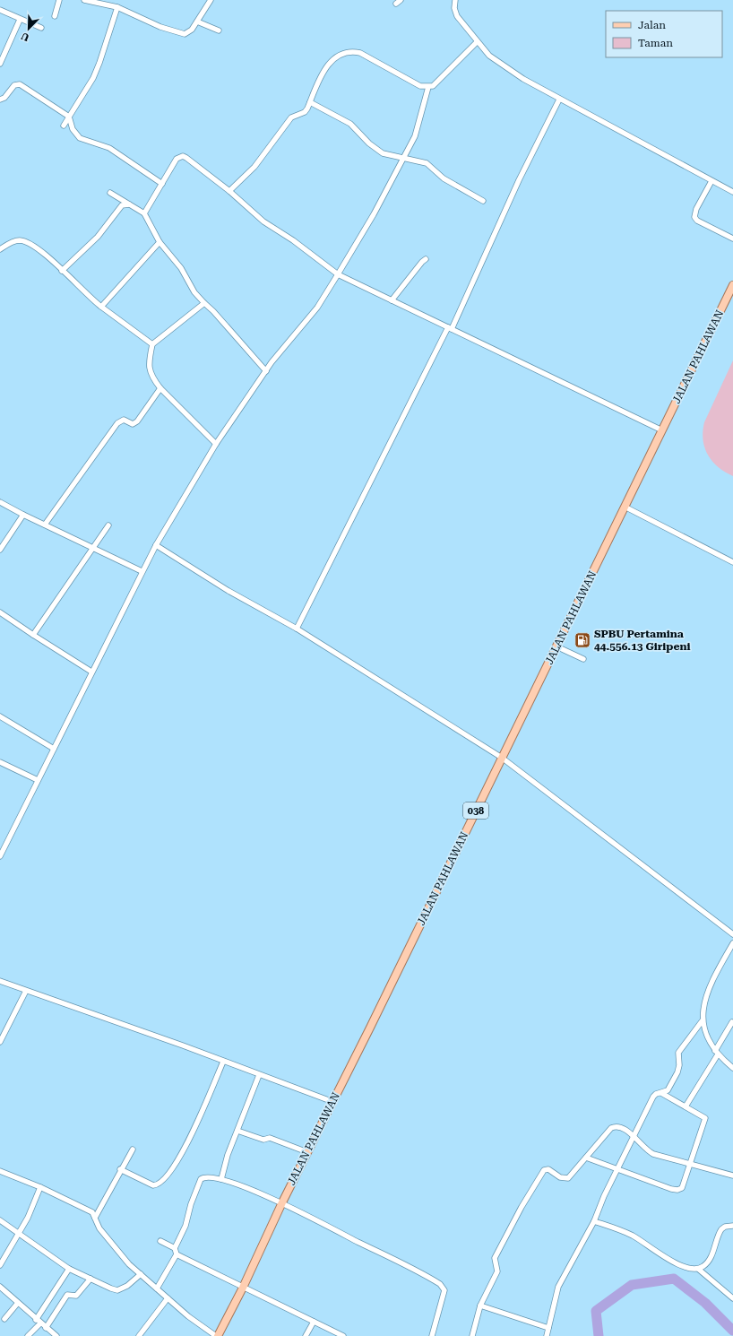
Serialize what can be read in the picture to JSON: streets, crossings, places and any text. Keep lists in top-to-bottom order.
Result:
{
  "streets": {
    "main road": ["JALAN PAHLAWAN", "038"]
  },
  "places": {
    "fuel station": ["SPBU Pertamina 44.556.13 Giripeni"]
  },
  "legend": ["Jalan", "Taman"],
  "north": "bottom left"
}
